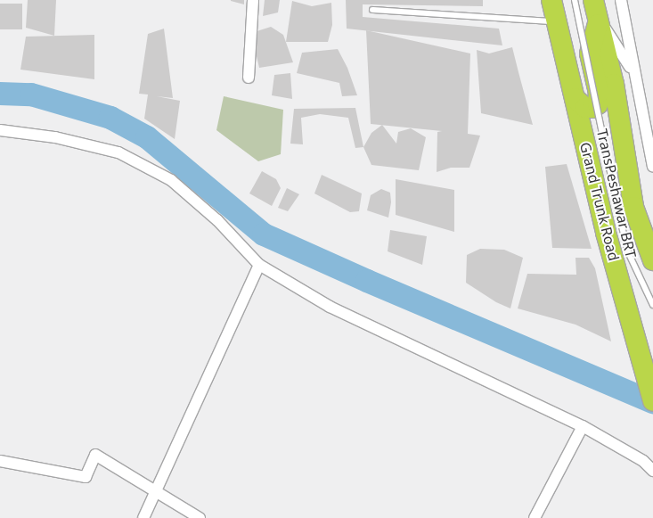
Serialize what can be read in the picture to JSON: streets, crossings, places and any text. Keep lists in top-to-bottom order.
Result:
{
  "streets": {
    "highway": ["Grand Trunk Road"],
    "lane": ["TransPeshawar BRT"]
  }
}
